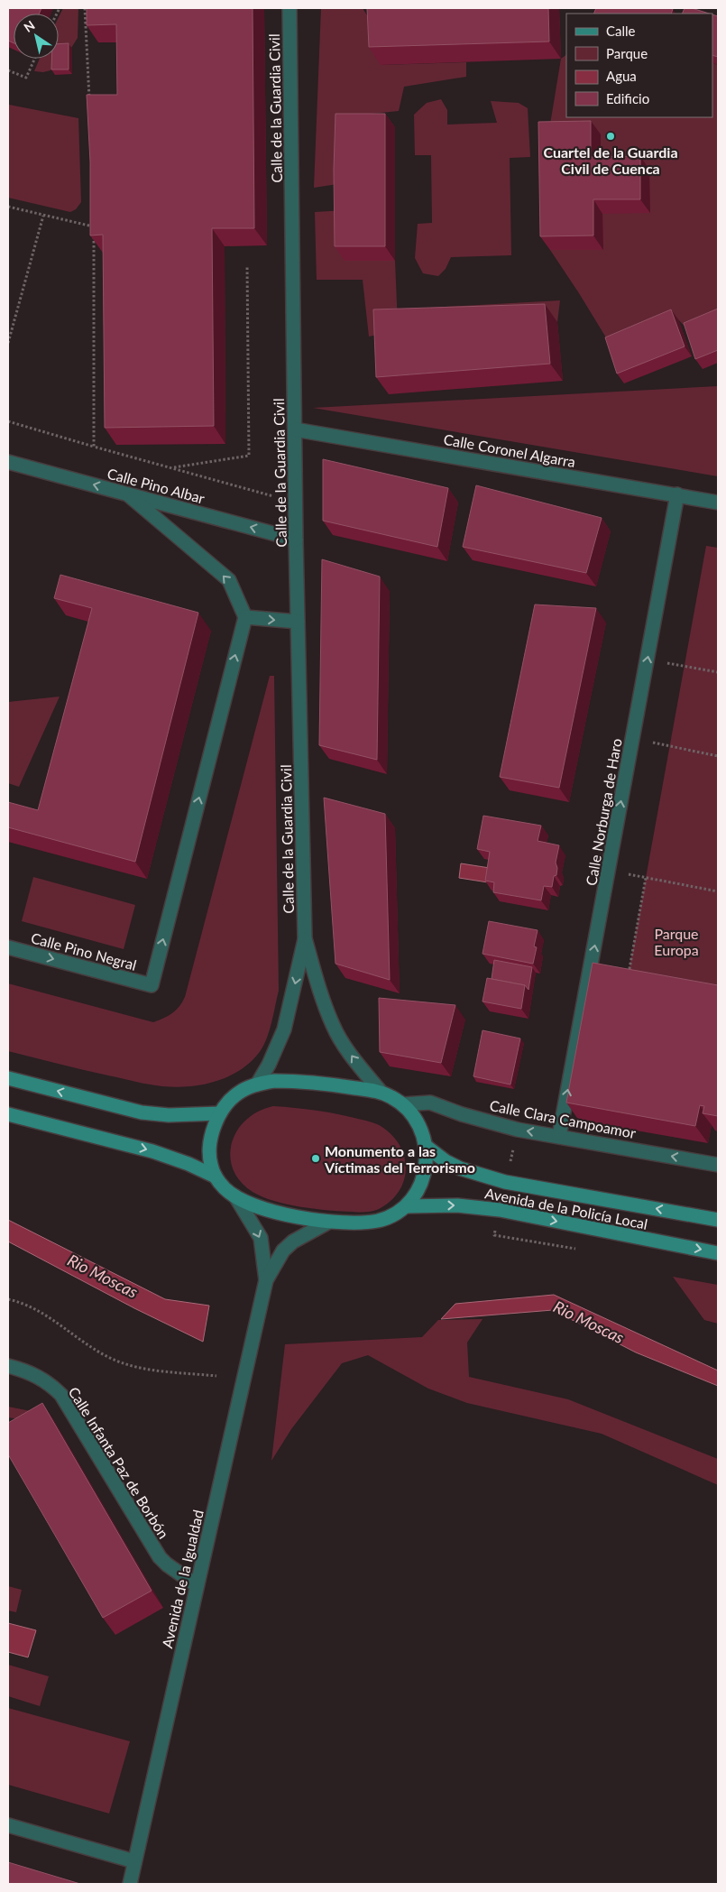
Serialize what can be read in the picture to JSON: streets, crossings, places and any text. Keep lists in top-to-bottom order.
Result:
{
  "streets": {
    "main road": ["Avenida de la Policía Local"],
    "street": [
      "Calle de la Guardia Civil",
      "Calle Coronel Algarra",
      "Calle Pino Albar",
      "Calle Norburga de Haro",
      "Calle Pino Negral",
      "Calle Clara Campoamor",
      "Calle Infanta Paz de Borbón",
      "Avenida de la Igualdad"
    ]
  },
  "crossings": [
    ["Calle de la Guardia Civil", "Calle Coronel Algarra"],
    ["Calle de la Guardia Civil", "Calle Pino Albar"],
    ["Calle Coronel Algarra", "Calle Norburga de Haro"],
    ["Calle Norburga de Haro", "Calle Clara Campoamor"],
    ["Calle Infanta Paz de Borbón", "Avenida de la Igualdad"]
  ],
  "one_way": ["Calle Pino Albar", "Calle Norburga de Haro", "Calle Clara Campoamor"],
  "water": ["Rio Moscas"],
  "parks": ["Parque Europa"],
  "places": ["Cuartel de la Guardia Civil de Cuenca", "Monumento a las Víctimas del Terrorismo"],
  "legend": [
    "Calle",
    "Parque",
    "Agua",
    "Edificio"
  ],
  "north": "top left"
}
